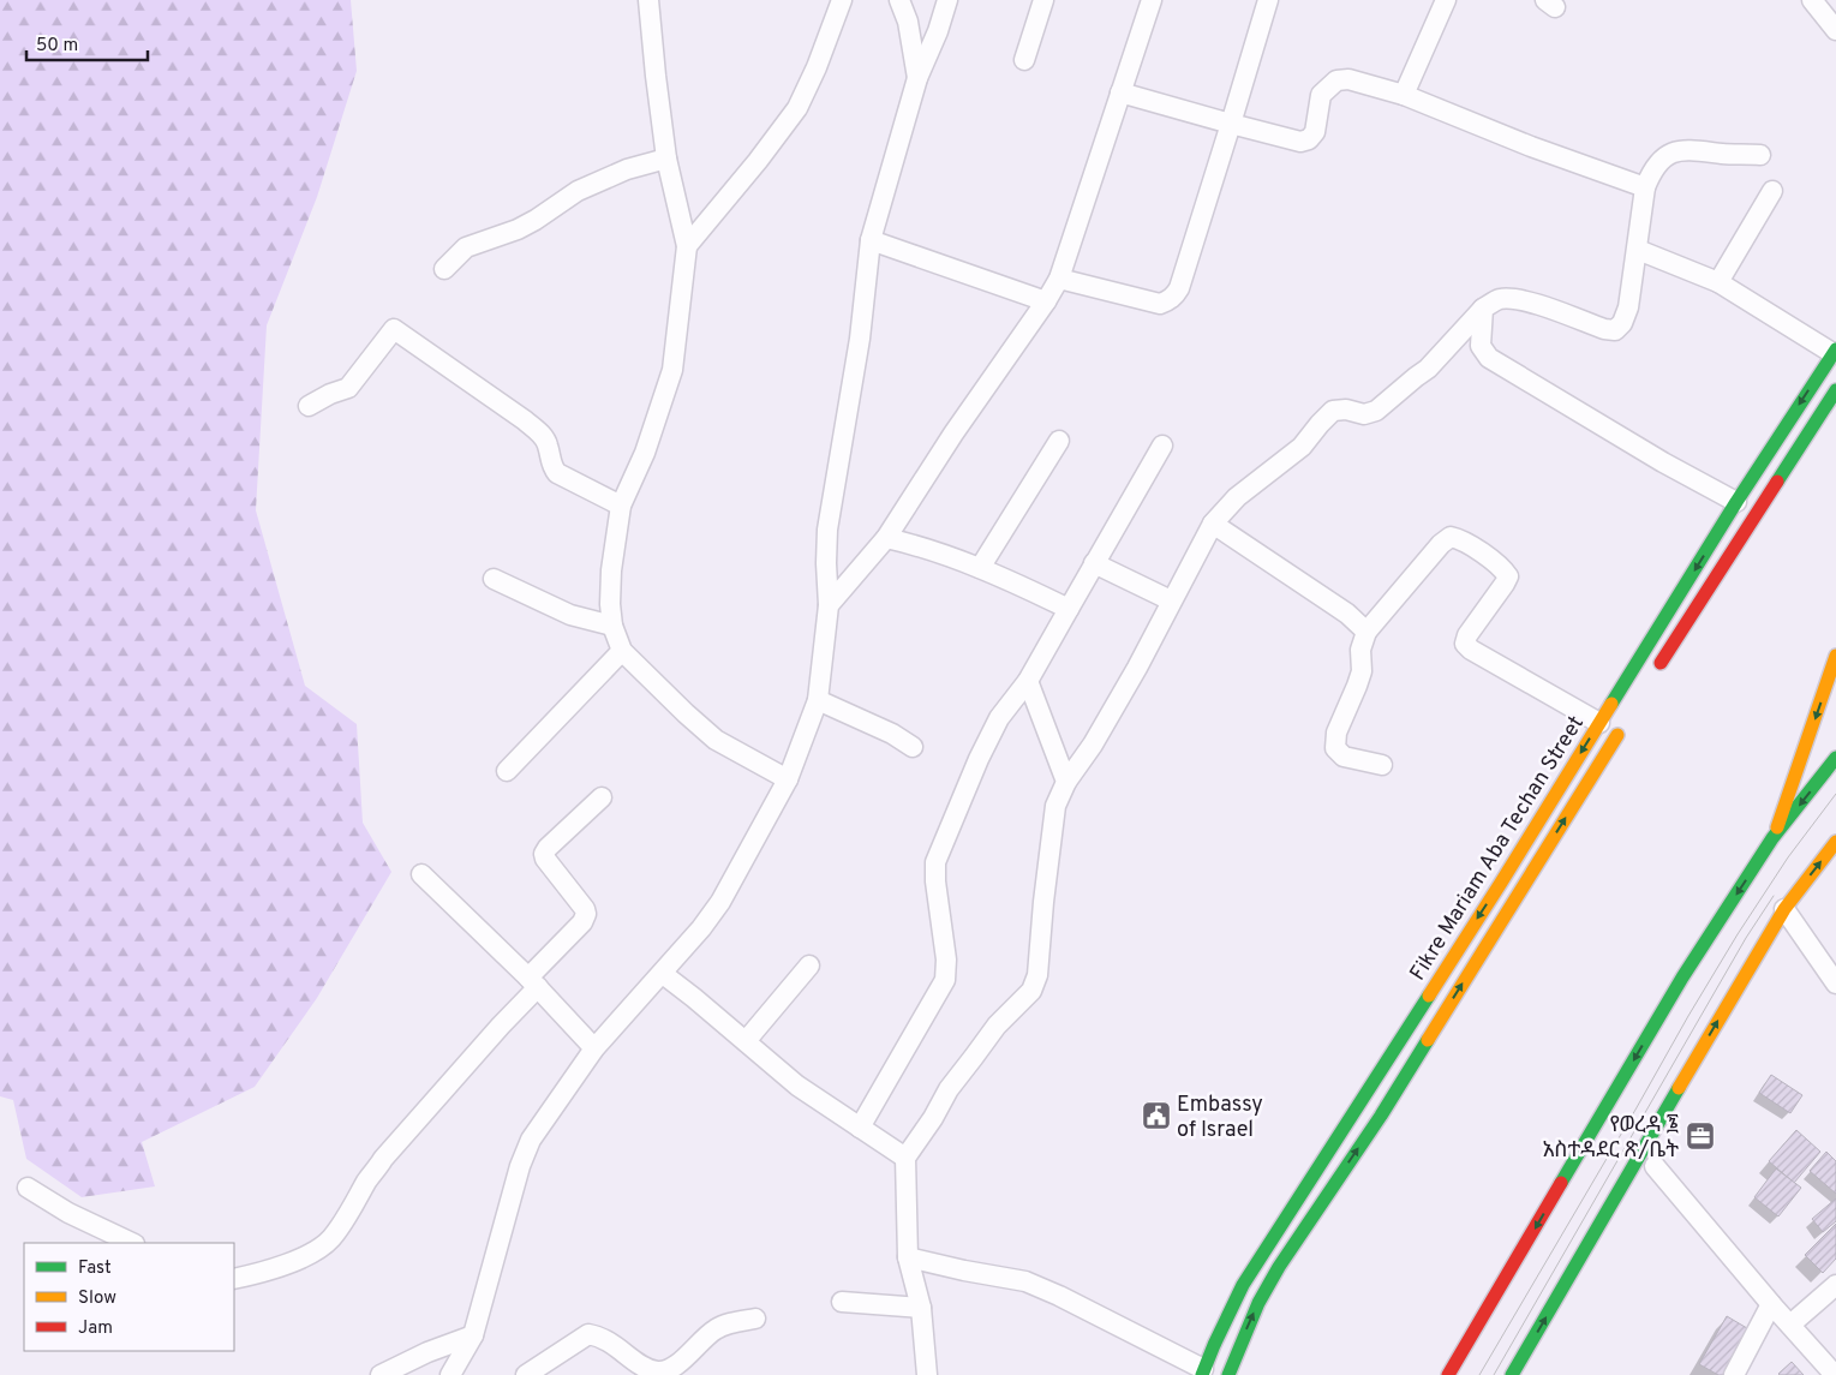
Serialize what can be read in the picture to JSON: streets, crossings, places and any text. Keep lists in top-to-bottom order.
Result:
{
  "streets": {
    "main road": ["Fikre Mariam Aba Techan Street"]
  },
  "places": {
    "public building": ["Embassy of Israel"],
    "office": ["የወረዳ ፮ አስተዳደር ጽ/ቤት"]
  },
  "legend": ["Fast", "Slow", "Jam"],
  "scale_bar": "50 m"
}
